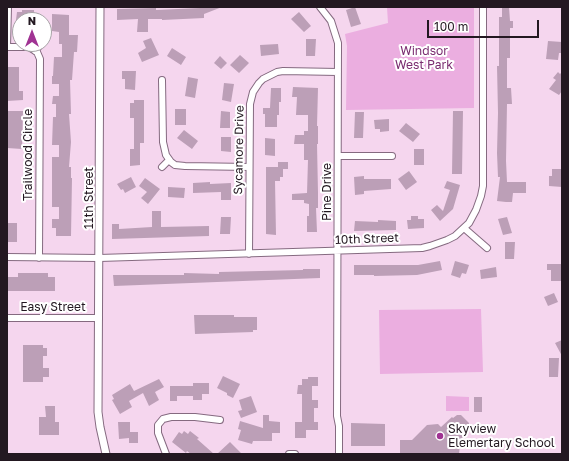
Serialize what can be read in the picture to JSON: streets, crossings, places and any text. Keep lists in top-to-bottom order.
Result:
{
  "streets": {
    "street": [
      "Sycamore Drive",
      "Trailwood Circle",
      "Pine Drive",
      "11th Street",
      "10th Street",
      "Easy Street"
    ]
  },
  "crossings": [
    ["Sycamore Drive", "Pine Drive"],
    ["Sycamore Drive", "10th Street"],
    ["Trailwood Circle", "10th Street"],
    ["Pine Drive", "10th Street"],
    ["11th Street", "10th Street"],
    ["11th Street", "Easy Street"]
  ],
  "parks": ["Windsor West Park"],
  "places": ["Skyview Elemertary School"],
  "scale_bar": "100 m",
  "north": "top"
}
